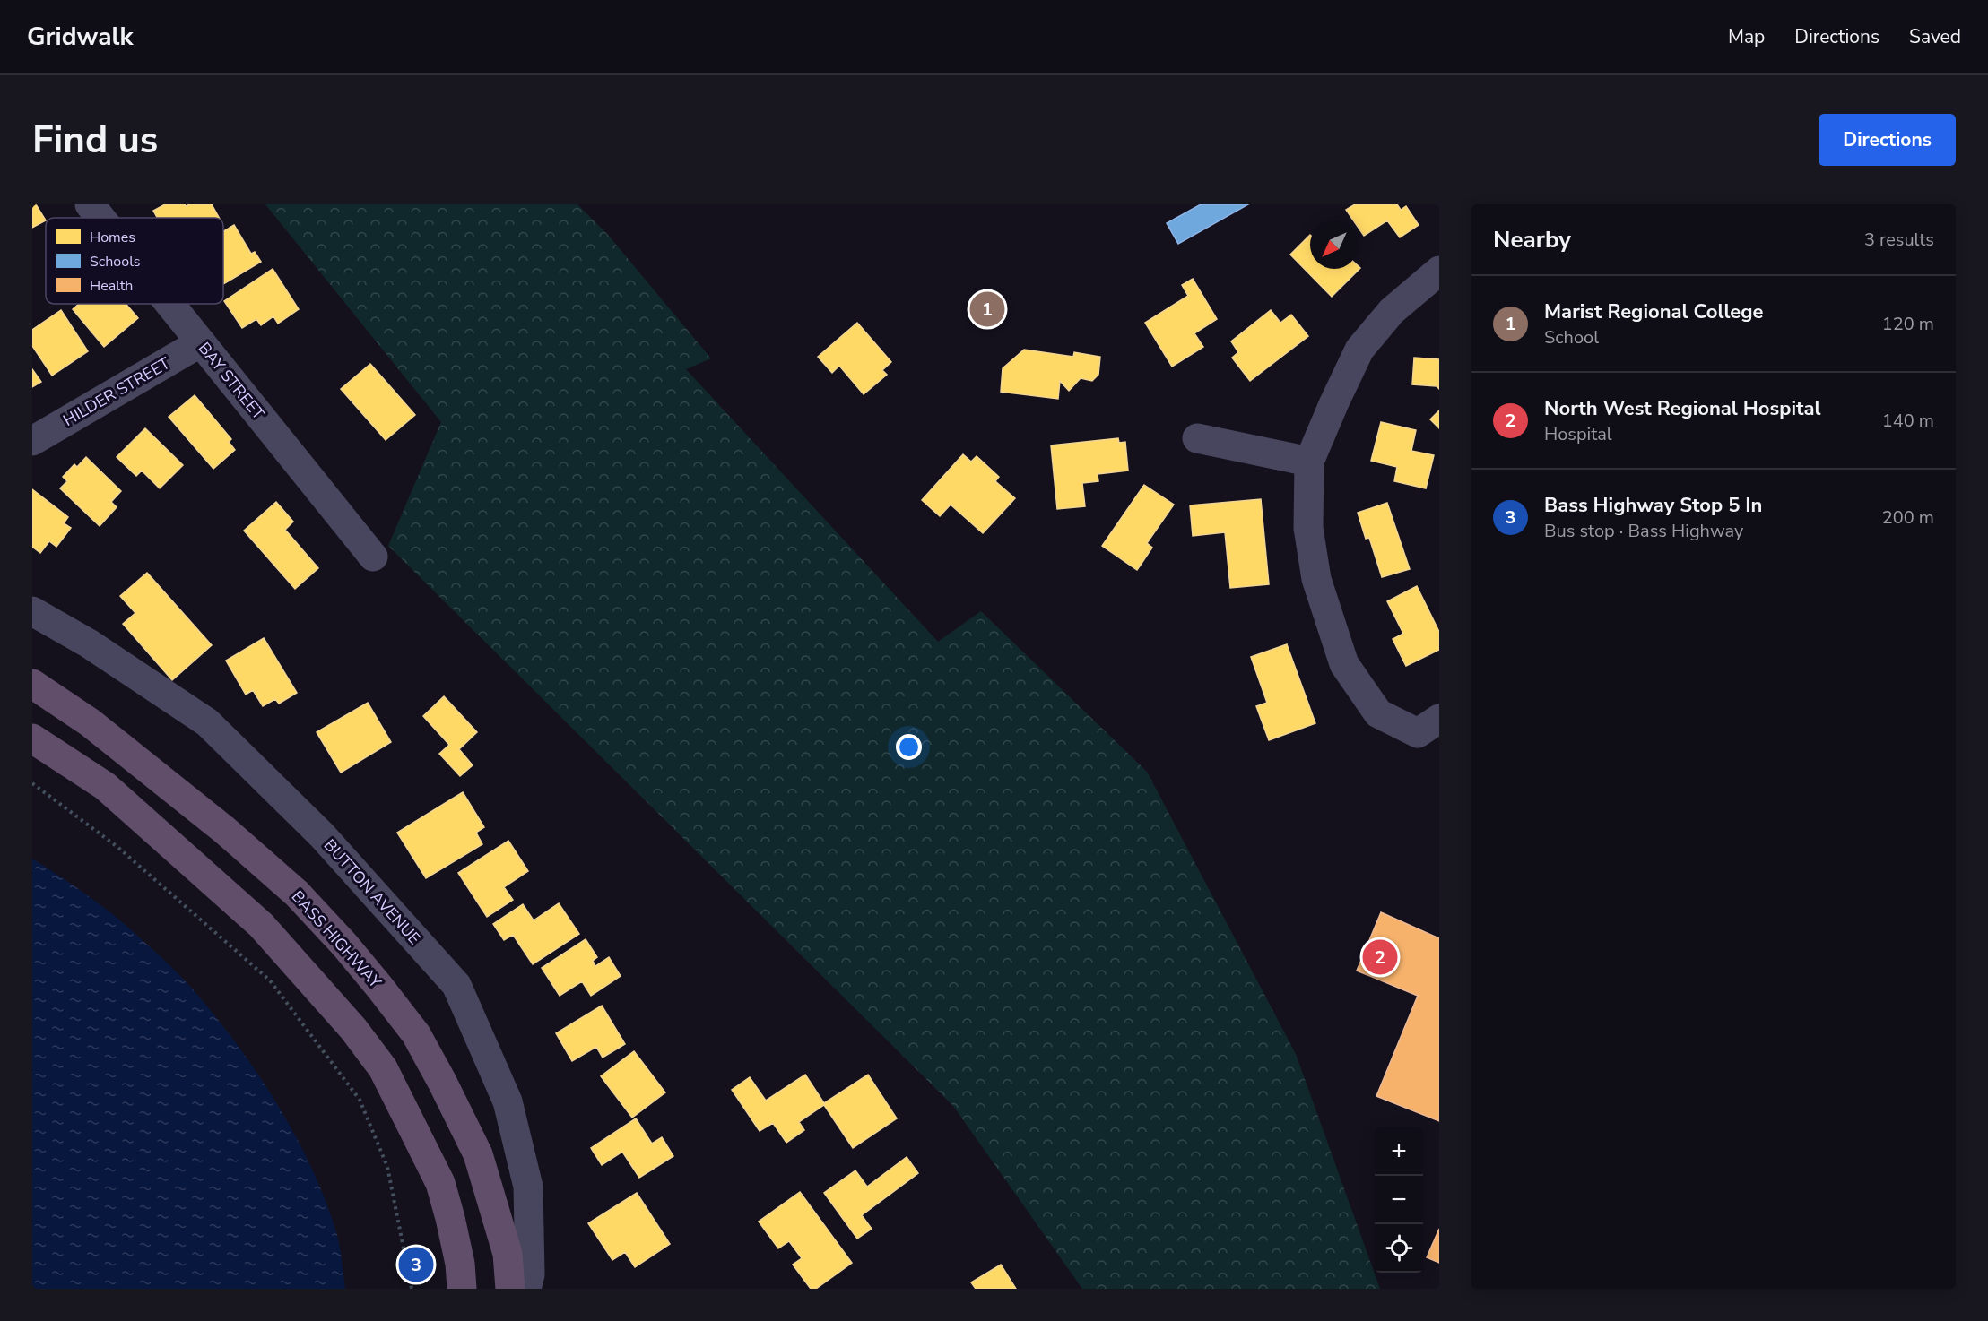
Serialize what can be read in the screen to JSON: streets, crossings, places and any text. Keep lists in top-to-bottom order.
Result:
{
  "streets": {
    "highway": ["BASS HIGHWAY"],
    "street": ["BAY STREET", "HILDER STREET", "BUTTON AVENUE"]
  },
  "crossings": [
    ["BAY STREET", "HILDER STREET"]
  ],
  "legend": ["Homes", "Schools", "Health"],
  "north": "bottom left",
  "page": {
    "header": "Gridwalk",
    "nav": ["Map", "Directions", "Saved"],
    "buttons": "Directions",
    "title": "Find us",
    "heading": ["Nearby", "3 results"],
    "list": [
      {
        "mark": "1",
        "name": "Marist Regional College",
        "note": "School",
        "value": "120 m"
      },
      {
        "mark": "2",
        "name": "North West Regional Hospital",
        "note": "Hospital",
        "value": "140 m"
      },
      {
        "mark": "3",
        "name": "Bass Highway Stop 5 In",
        "note": "Bus stop · Bass Highway",
        "value": "200 m"
      }
    ],
    "pins": ["1", "2", "3"],
    "map_buttons": ["+", "−"]
  }
}
